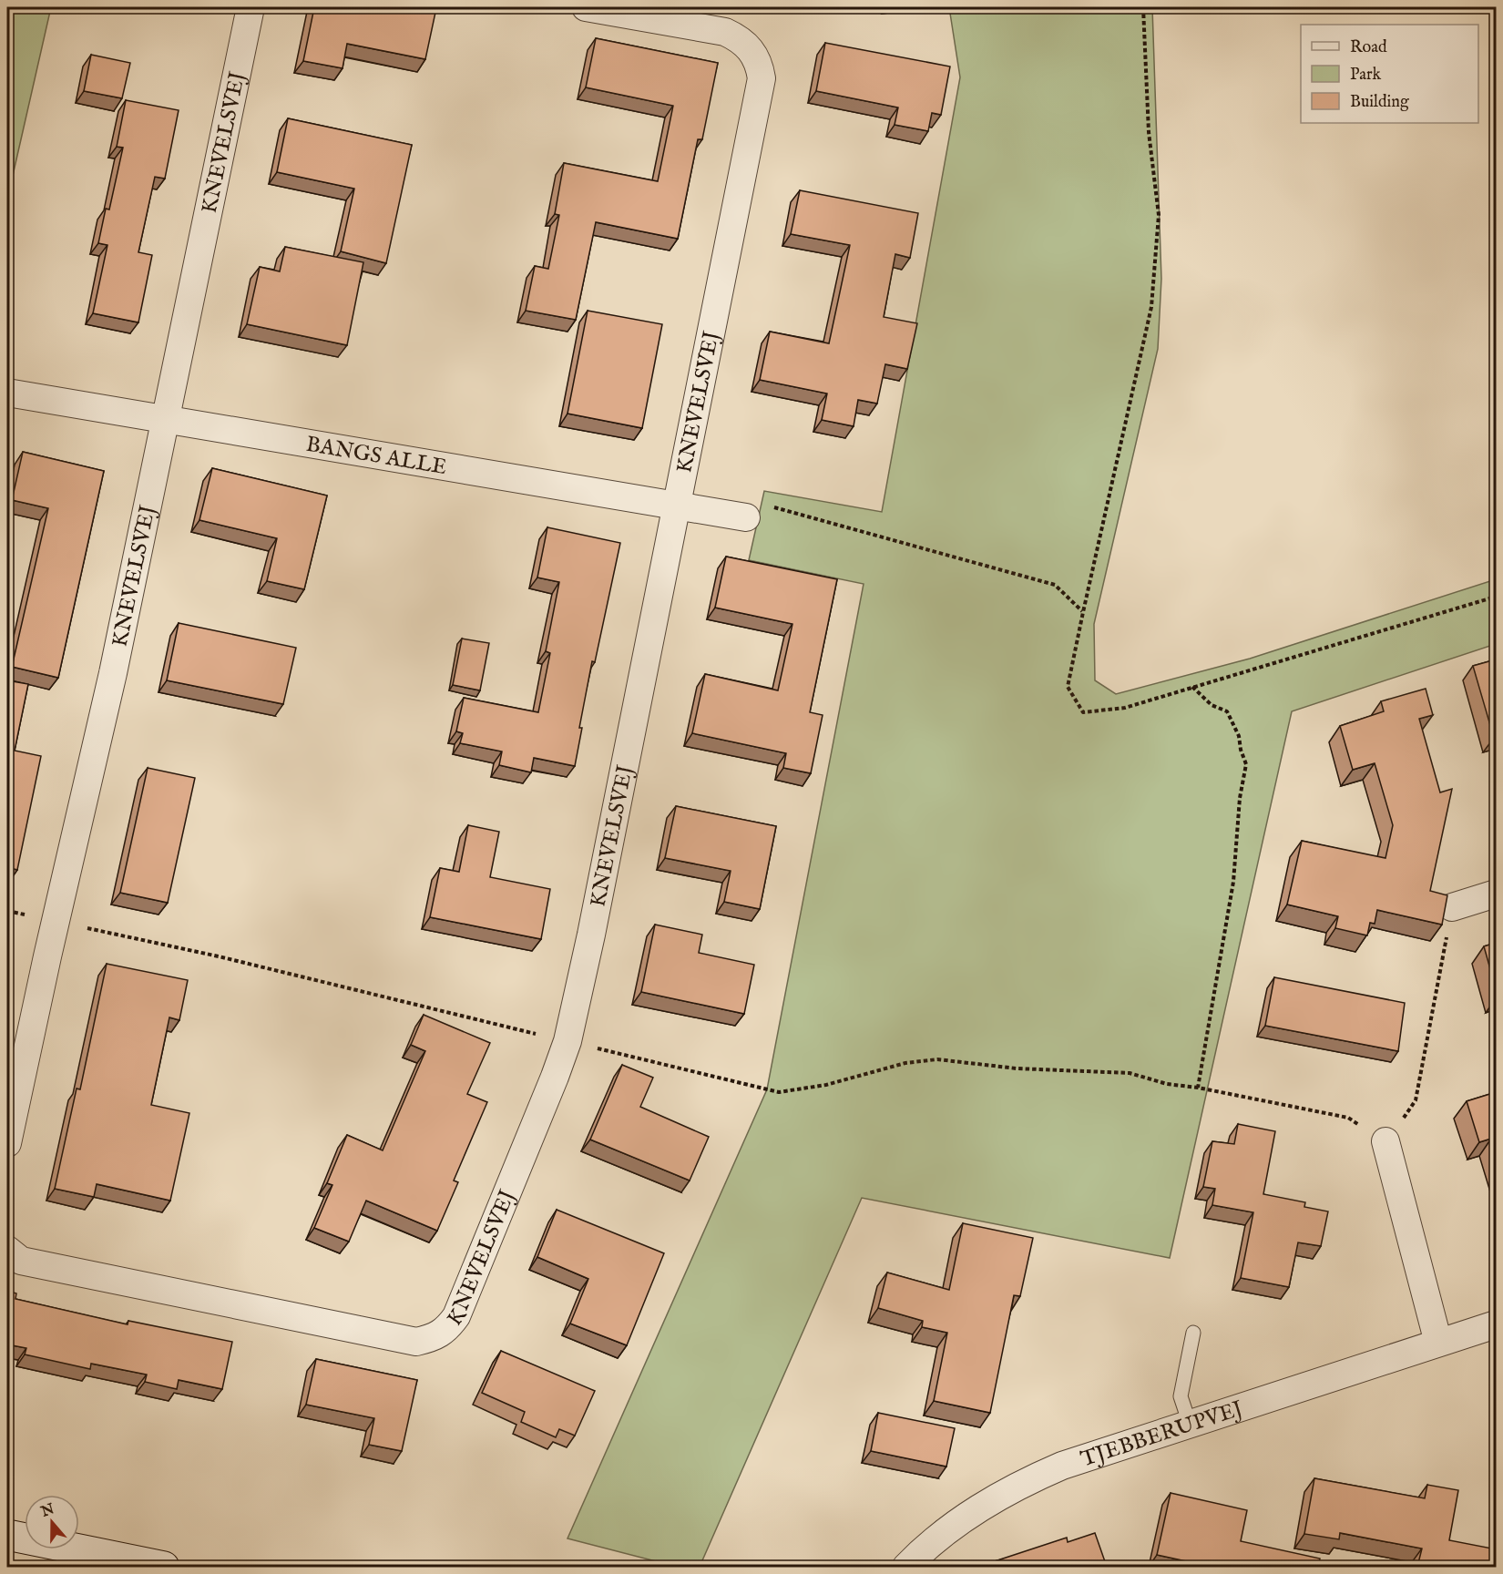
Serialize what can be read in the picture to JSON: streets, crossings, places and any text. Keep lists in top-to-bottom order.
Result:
{
  "streets": {
    "street": ["KNEVELSVEJ", "BANGS ALLE", "TJEBBERUPVEJ"]
  },
  "crossings": [
    ["KNEVELSVEJ", "BANGS ALLE"]
  ],
  "legend": ["Road", "Park", "Building"],
  "north": "top"
}
